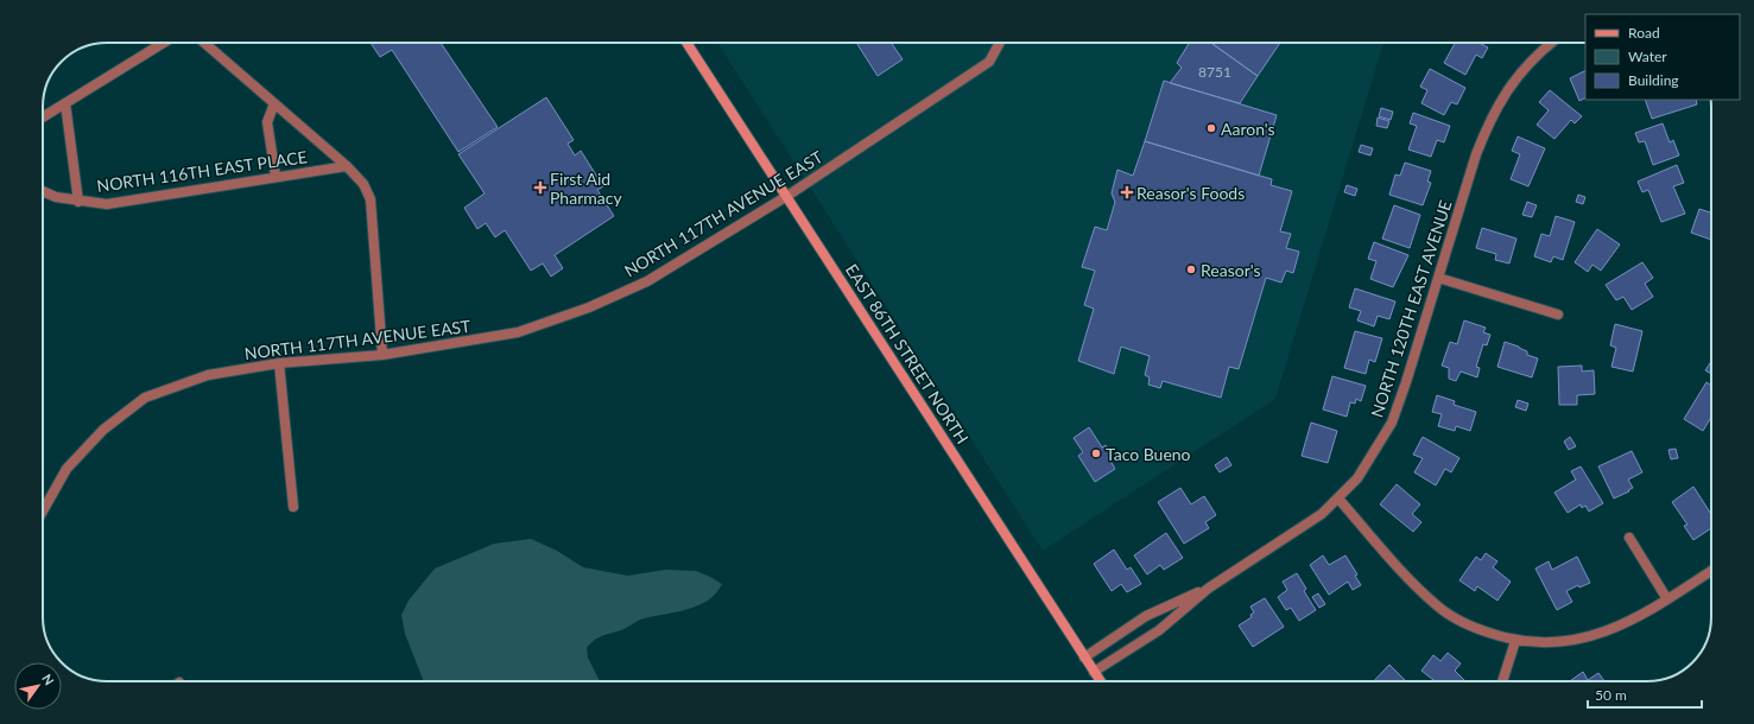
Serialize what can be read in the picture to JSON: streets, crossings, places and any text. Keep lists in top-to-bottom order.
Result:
{
  "streets": {
    "main road": ["EAST 86TH STREET NORTH"],
    "street": ["NORTH 116TH EAST PLACE", "NORTH 117TH AVENUE EAST", "NORTH 120TH EAST AVENUE"]
  },
  "crossings": [
    ["NORTH 117TH AVENUE EAST", "EAST 86TH STREET NORTH"],
    ["NORTH 120TH EAST AVENUE", "EAST 86TH STREET NORTH"]
  ],
  "places": {
    "other": ["Aaron's", "Reasor's", "Taco Bueno"],
    "health": ["First Aid Pharmacy", "Reasor's Foods"]
  },
  "house_numbers": ["8751"],
  "legend": ["Road", "Water", "Building"],
  "scale_bar": "50 m",
  "north": "top right"
}
